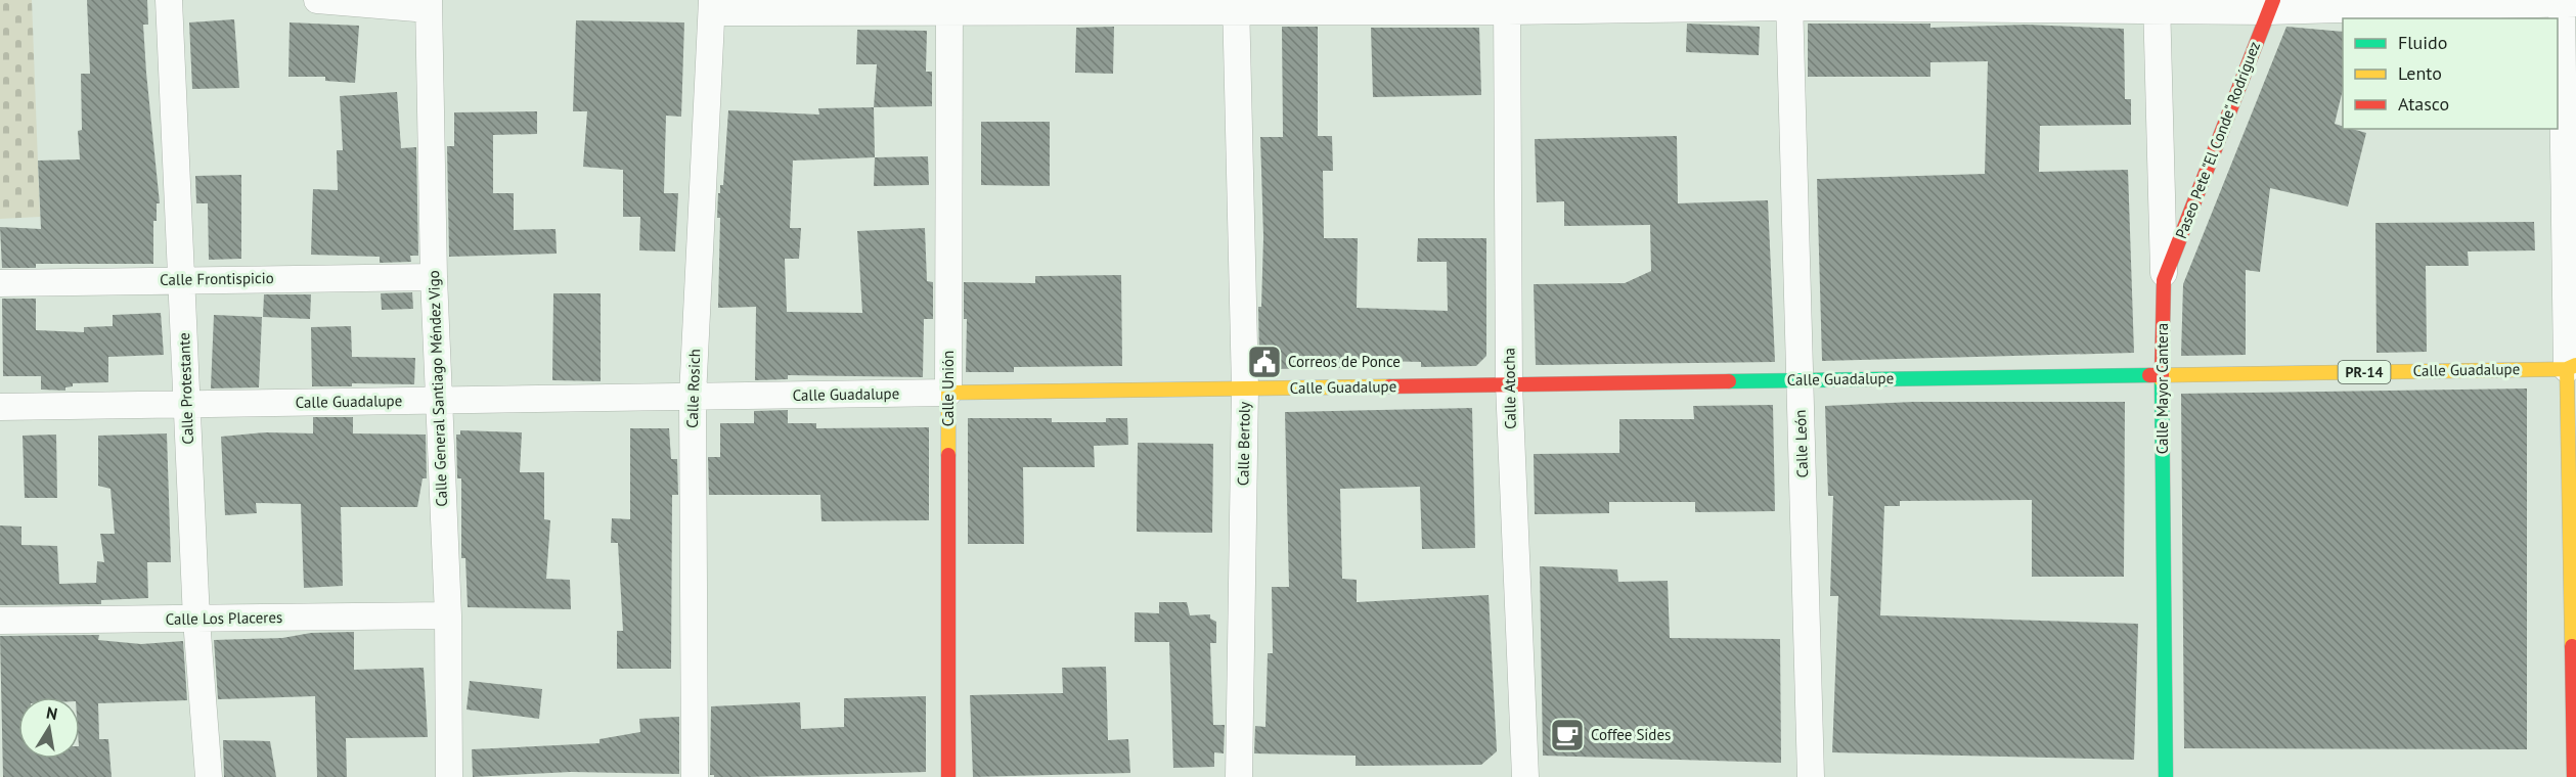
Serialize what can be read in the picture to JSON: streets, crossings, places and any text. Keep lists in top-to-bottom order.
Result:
{
  "streets": {
    "street": [
      "Paseo Pete \"El Conde\" Rodríguez",
      "Calle Frontispicio",
      "Calle Guadalupe",
      "PR-14",
      "Calle Protestante",
      "Calle General Santiago Méndez Vigo",
      "Calle Rosich",
      "Calle Unión",
      "Calle Atocha",
      "Calle Mayor Cantera",
      "Calle Bertoly",
      "Calle León",
      "Calle Los Placeres"
    ]
  },
  "crossings": [
    ["Paseo Pete \"El Conde\" Rodríguez", "Calle Mayor Cantera"],
    ["Calle Frontispicio", "Calle Protestante"],
    ["Calle Frontispicio", "Calle General Santiago Méndez Vigo"],
    ["Calle Guadalupe", "Calle Protestante"],
    ["Calle Guadalupe", "Calle General Santiago Méndez Vigo"],
    ["Calle Guadalupe", "Calle Rosich"],
    ["Calle Guadalupe", "Calle Unión"],
    ["Calle Guadalupe", "Calle Atocha"],
    ["Calle Guadalupe", "Calle Mayor Cantera"],
    ["Calle Guadalupe", "Calle Bertoly"],
    ["Calle Guadalupe", "Calle León"],
    ["Calle Protestante", "Calle Los Placeres"],
    ["Calle General Santiago Méndez Vigo", "Calle Los Placeres"]
  ],
  "places": {
    "public building": ["Correos de Ponce"],
    "cafe": ["Coffee Sides"]
  },
  "legend": ["Fluido", "Lento", "Atasco"],
  "north": "top"
}
